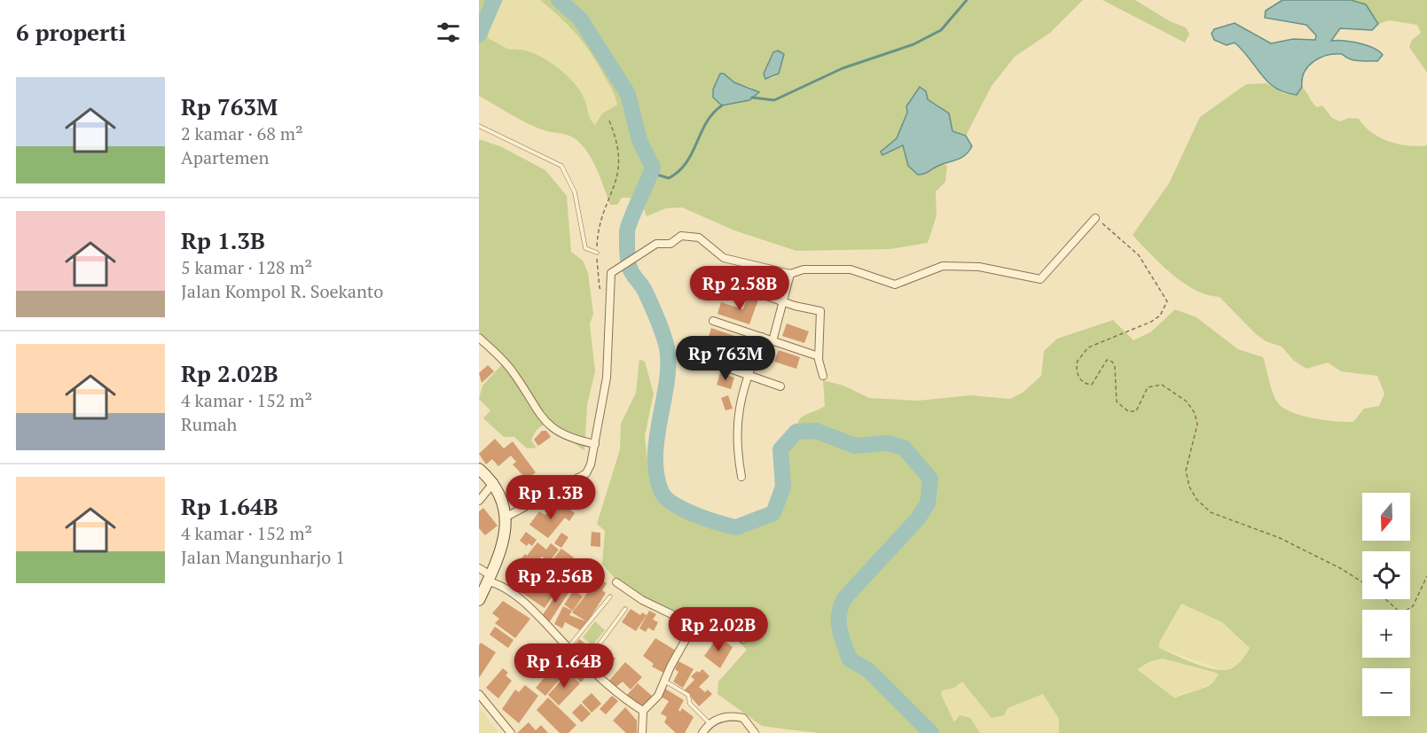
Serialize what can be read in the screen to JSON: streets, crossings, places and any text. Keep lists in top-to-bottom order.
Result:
{
  "north": "bottom",
  "page": {
    "heading": "6 properti",
    "list": [
      {
        "name": "Rp 763M",
        "note": "2 kamar · 68 m² · Apartemen"
      },
      {
        "name": "Rp 1.3B",
        "note": "5 kamar · 128 m² · Jalan Kompol R. Soekanto"
      },
      {
        "name": "Rp 2.02B",
        "note": "4 kamar · 152 m² · Rumah"
      },
      {
        "name": "Rp 1.64B",
        "note": "4 kamar · 152 m² · Jalan Mangunharjo 1"
      }
    ],
    "price": [
      "Rp 2.58B",
      "Rp 763M",
      "Rp 1.3B",
      "Rp 2.56B",
      "Rp 2.02B",
      "Rp 1.64B"
    ],
    "map_buttons": ["+", "−"]
  }
}
